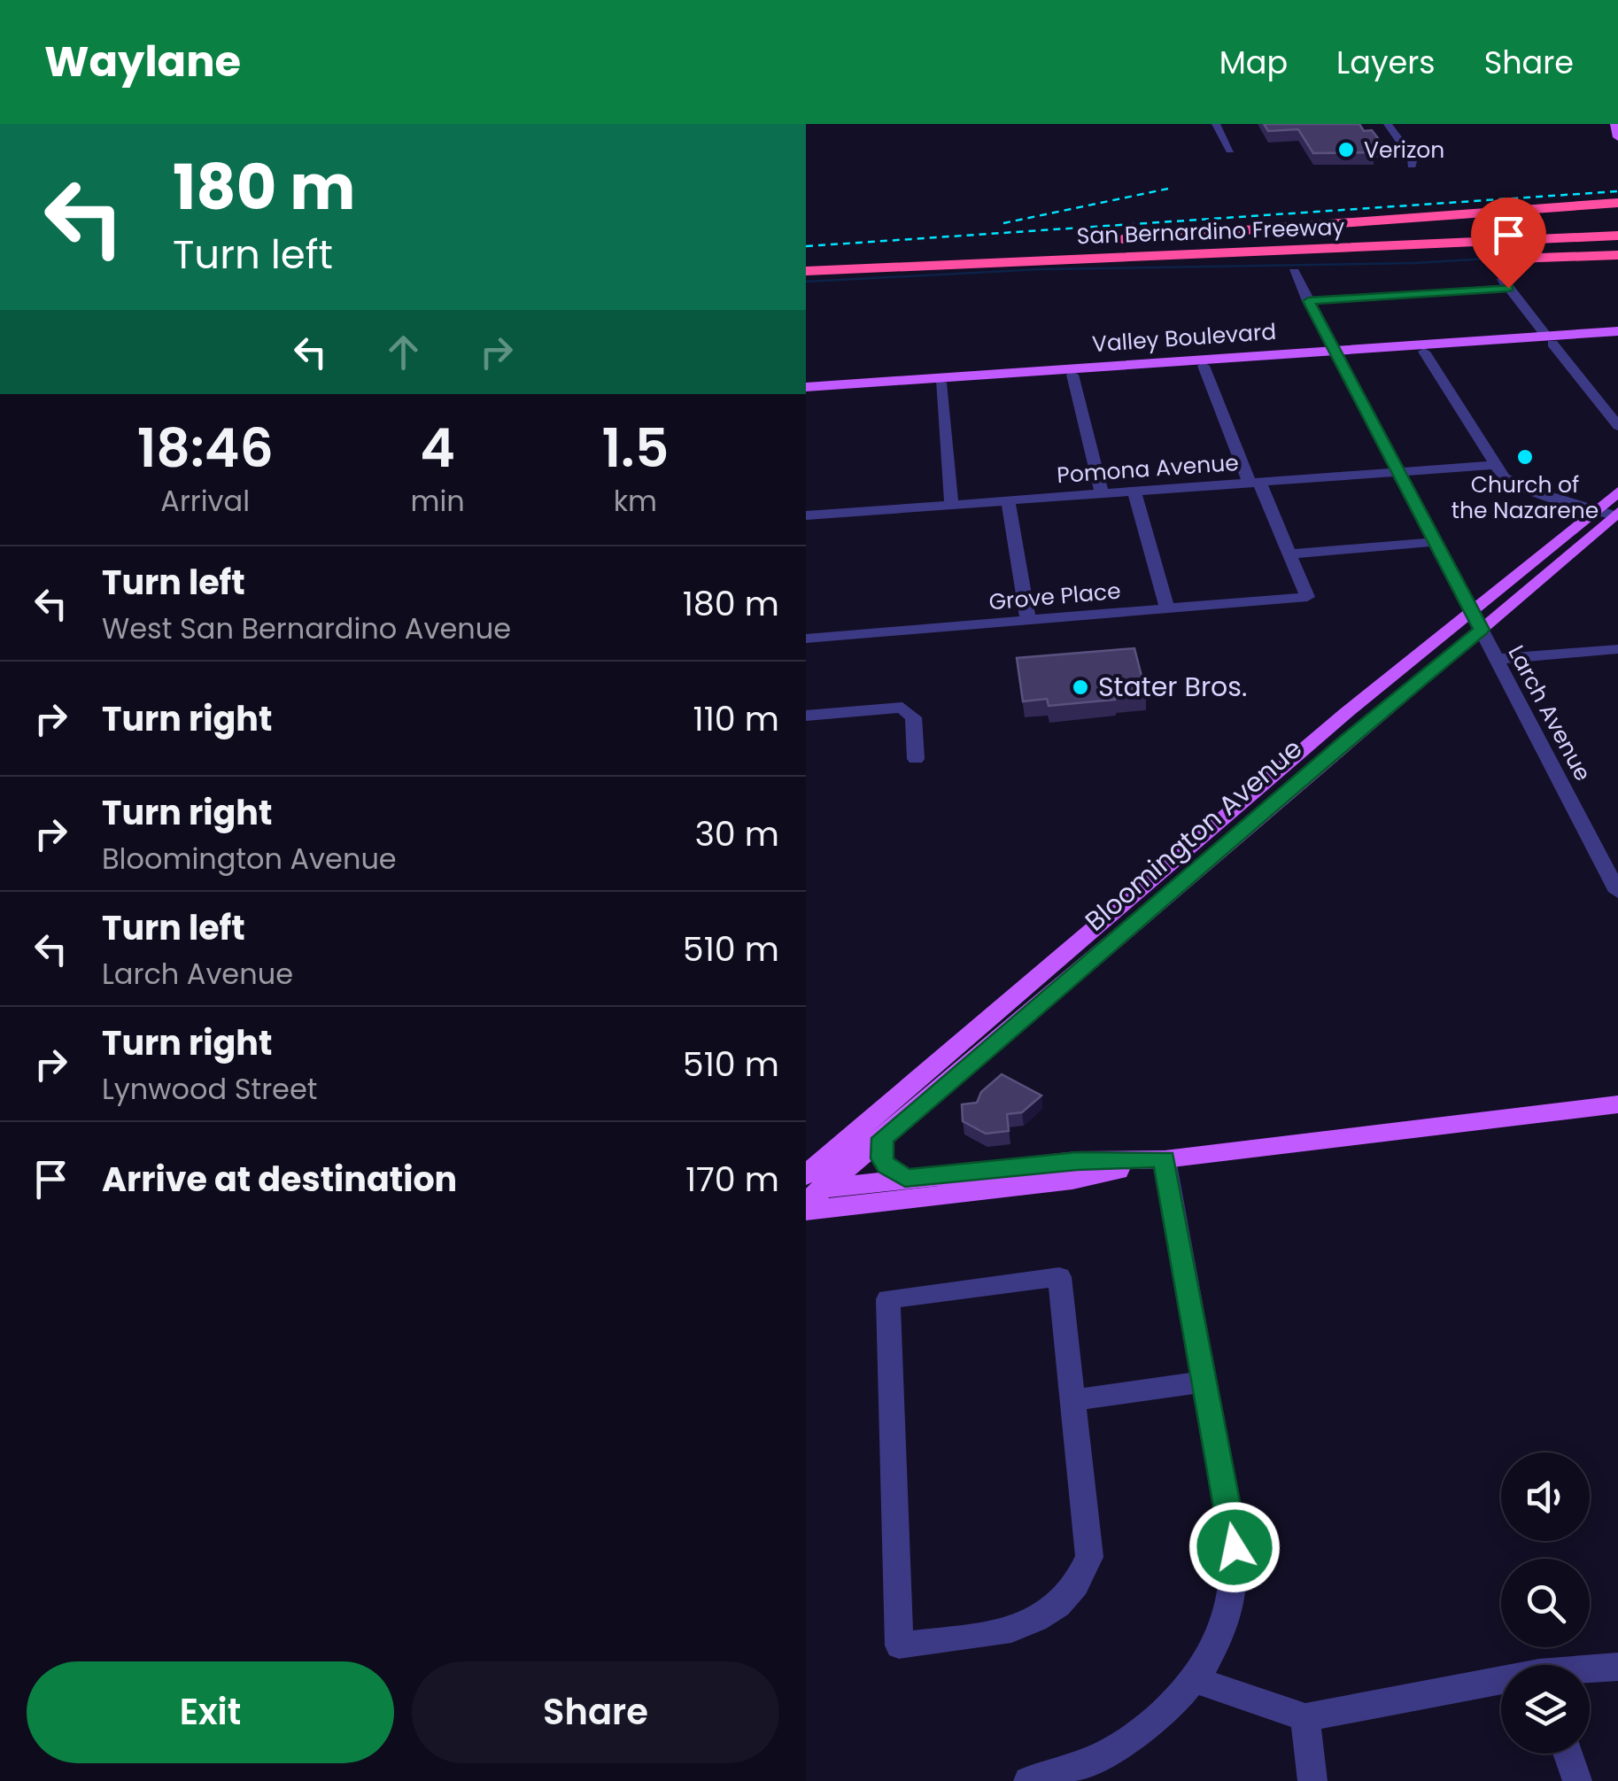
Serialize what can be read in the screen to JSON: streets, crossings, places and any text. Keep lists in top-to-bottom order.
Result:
{
  "streets": {
    "highway": ["San Bernardino Freeway"],
    "main road": ["Valley Boulevard", "Bloomington Avenue"],
    "street": ["Pomona Avenue", "Grove Place", "Larch Avenue"]
  },
  "crossings": [
    ["Valley Boulevard", "Larch Avenue"],
    ["Pomona Avenue", "Larch Avenue"],
    ["Larch Avenue", "Bloomington Avenue"]
  ],
  "places": ["Verizon", "Church of the Nazarene", "Stater Bros."],
  "page": {
    "header": "Waylane",
    "nav": ["Map", "Layers", "Share"],
    "turn": ["180 m", "Turn left"],
    "eta": [
      "18:46",
      "Arrival",
      "4",
      "min",
      "1.5",
      "km"
    ],
    "list": [
      {
        "name": "Turn left",
        "note": "West San Bernardino Avenue",
        "value": "180 m"
      },
      {
        "name": "Turn right",
        "value": "110 m"
      },
      {
        "name": "Turn right",
        "note": "Bloomington Avenue",
        "value": "30 m"
      },
      {
        "name": "Turn left",
        "note": "Larch Avenue",
        "value": "510 m"
      },
      {
        "name": "Turn right",
        "note": "Lynwood Street",
        "value": "510 m"
      },
      {
        "name": "Arrive at destination",
        "value": "170 m"
      }
    ],
    "buttons": ["Exit", "Share"]
  }
}
